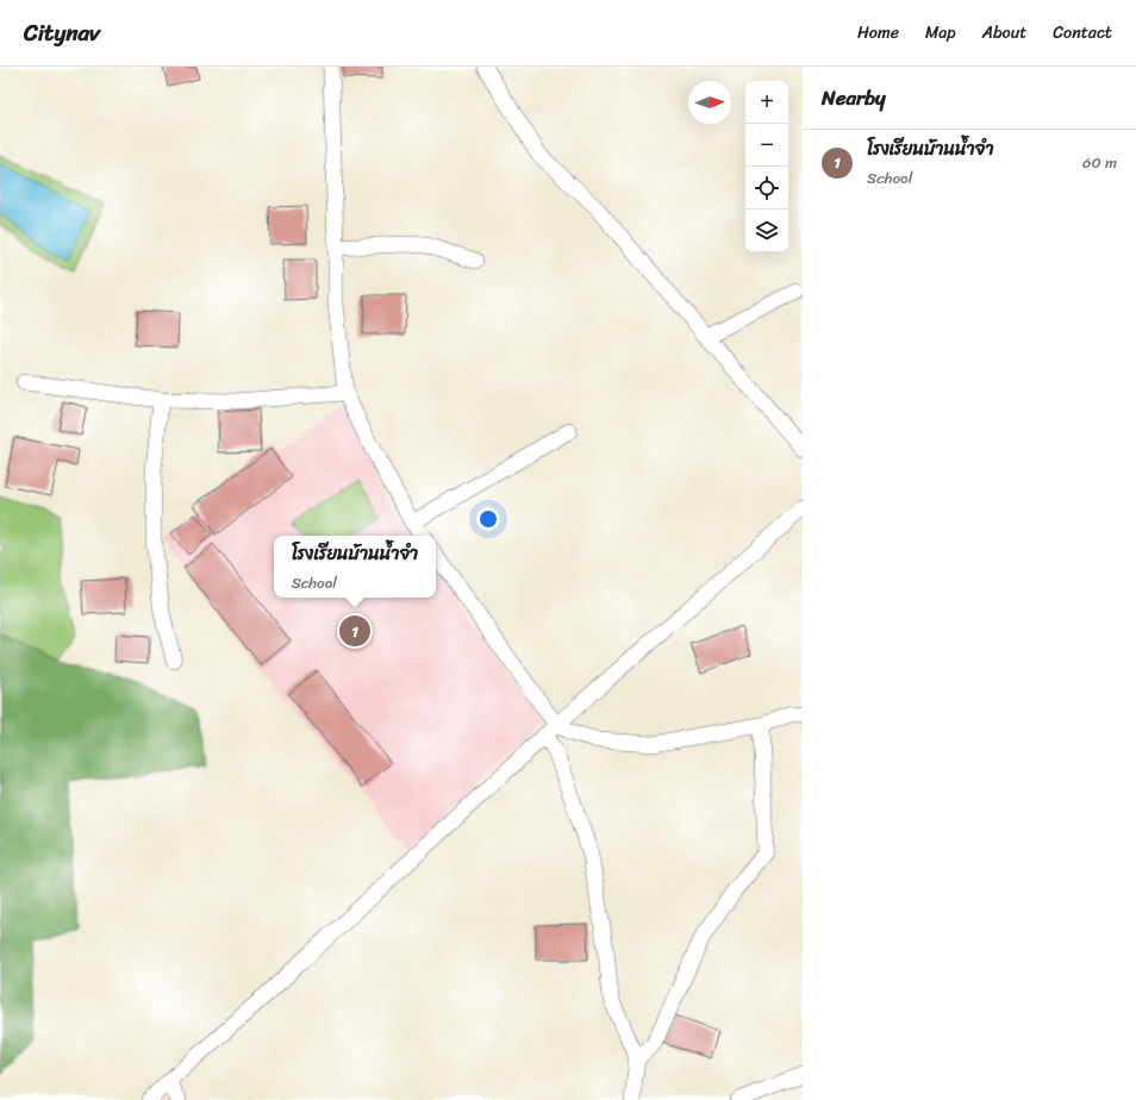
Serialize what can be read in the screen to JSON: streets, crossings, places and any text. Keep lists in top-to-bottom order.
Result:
{
  "north": "right",
  "page": {
    "header": "Citynav",
    "nav": [
      "Home",
      "Map",
      "About",
      "Contact"
    ],
    "heading": "Nearby",
    "map_buttons": ["+", "−"],
    "list": [
      {
        "mark": "1",
        "name": "โรงเรียนบ้านน้ำจำ",
        "note": "School",
        "value": "60 m"
      }
    ],
    "popup": ["โรงเรียนบ้านน้ำจำ", "School"],
    "pins": "1"
  }
}
